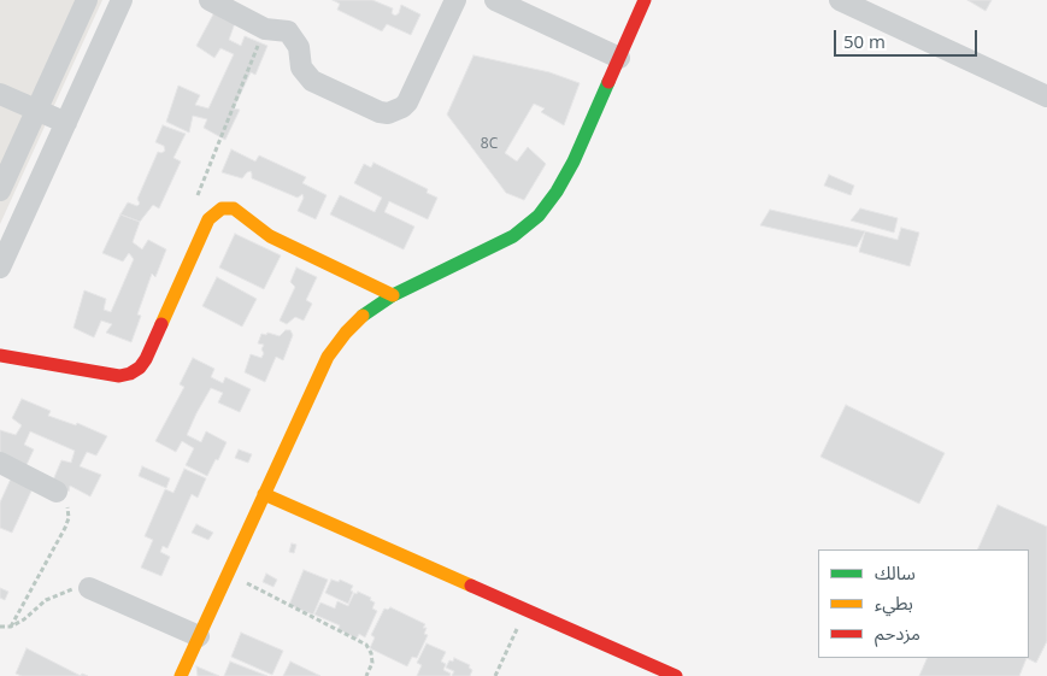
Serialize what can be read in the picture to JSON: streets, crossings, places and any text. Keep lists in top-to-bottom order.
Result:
{
  "house_numbers": ["8C"],
  "legend": ["سالك", "بطيء", "مزدحم"],
  "scale_bar": "50 m"
}
